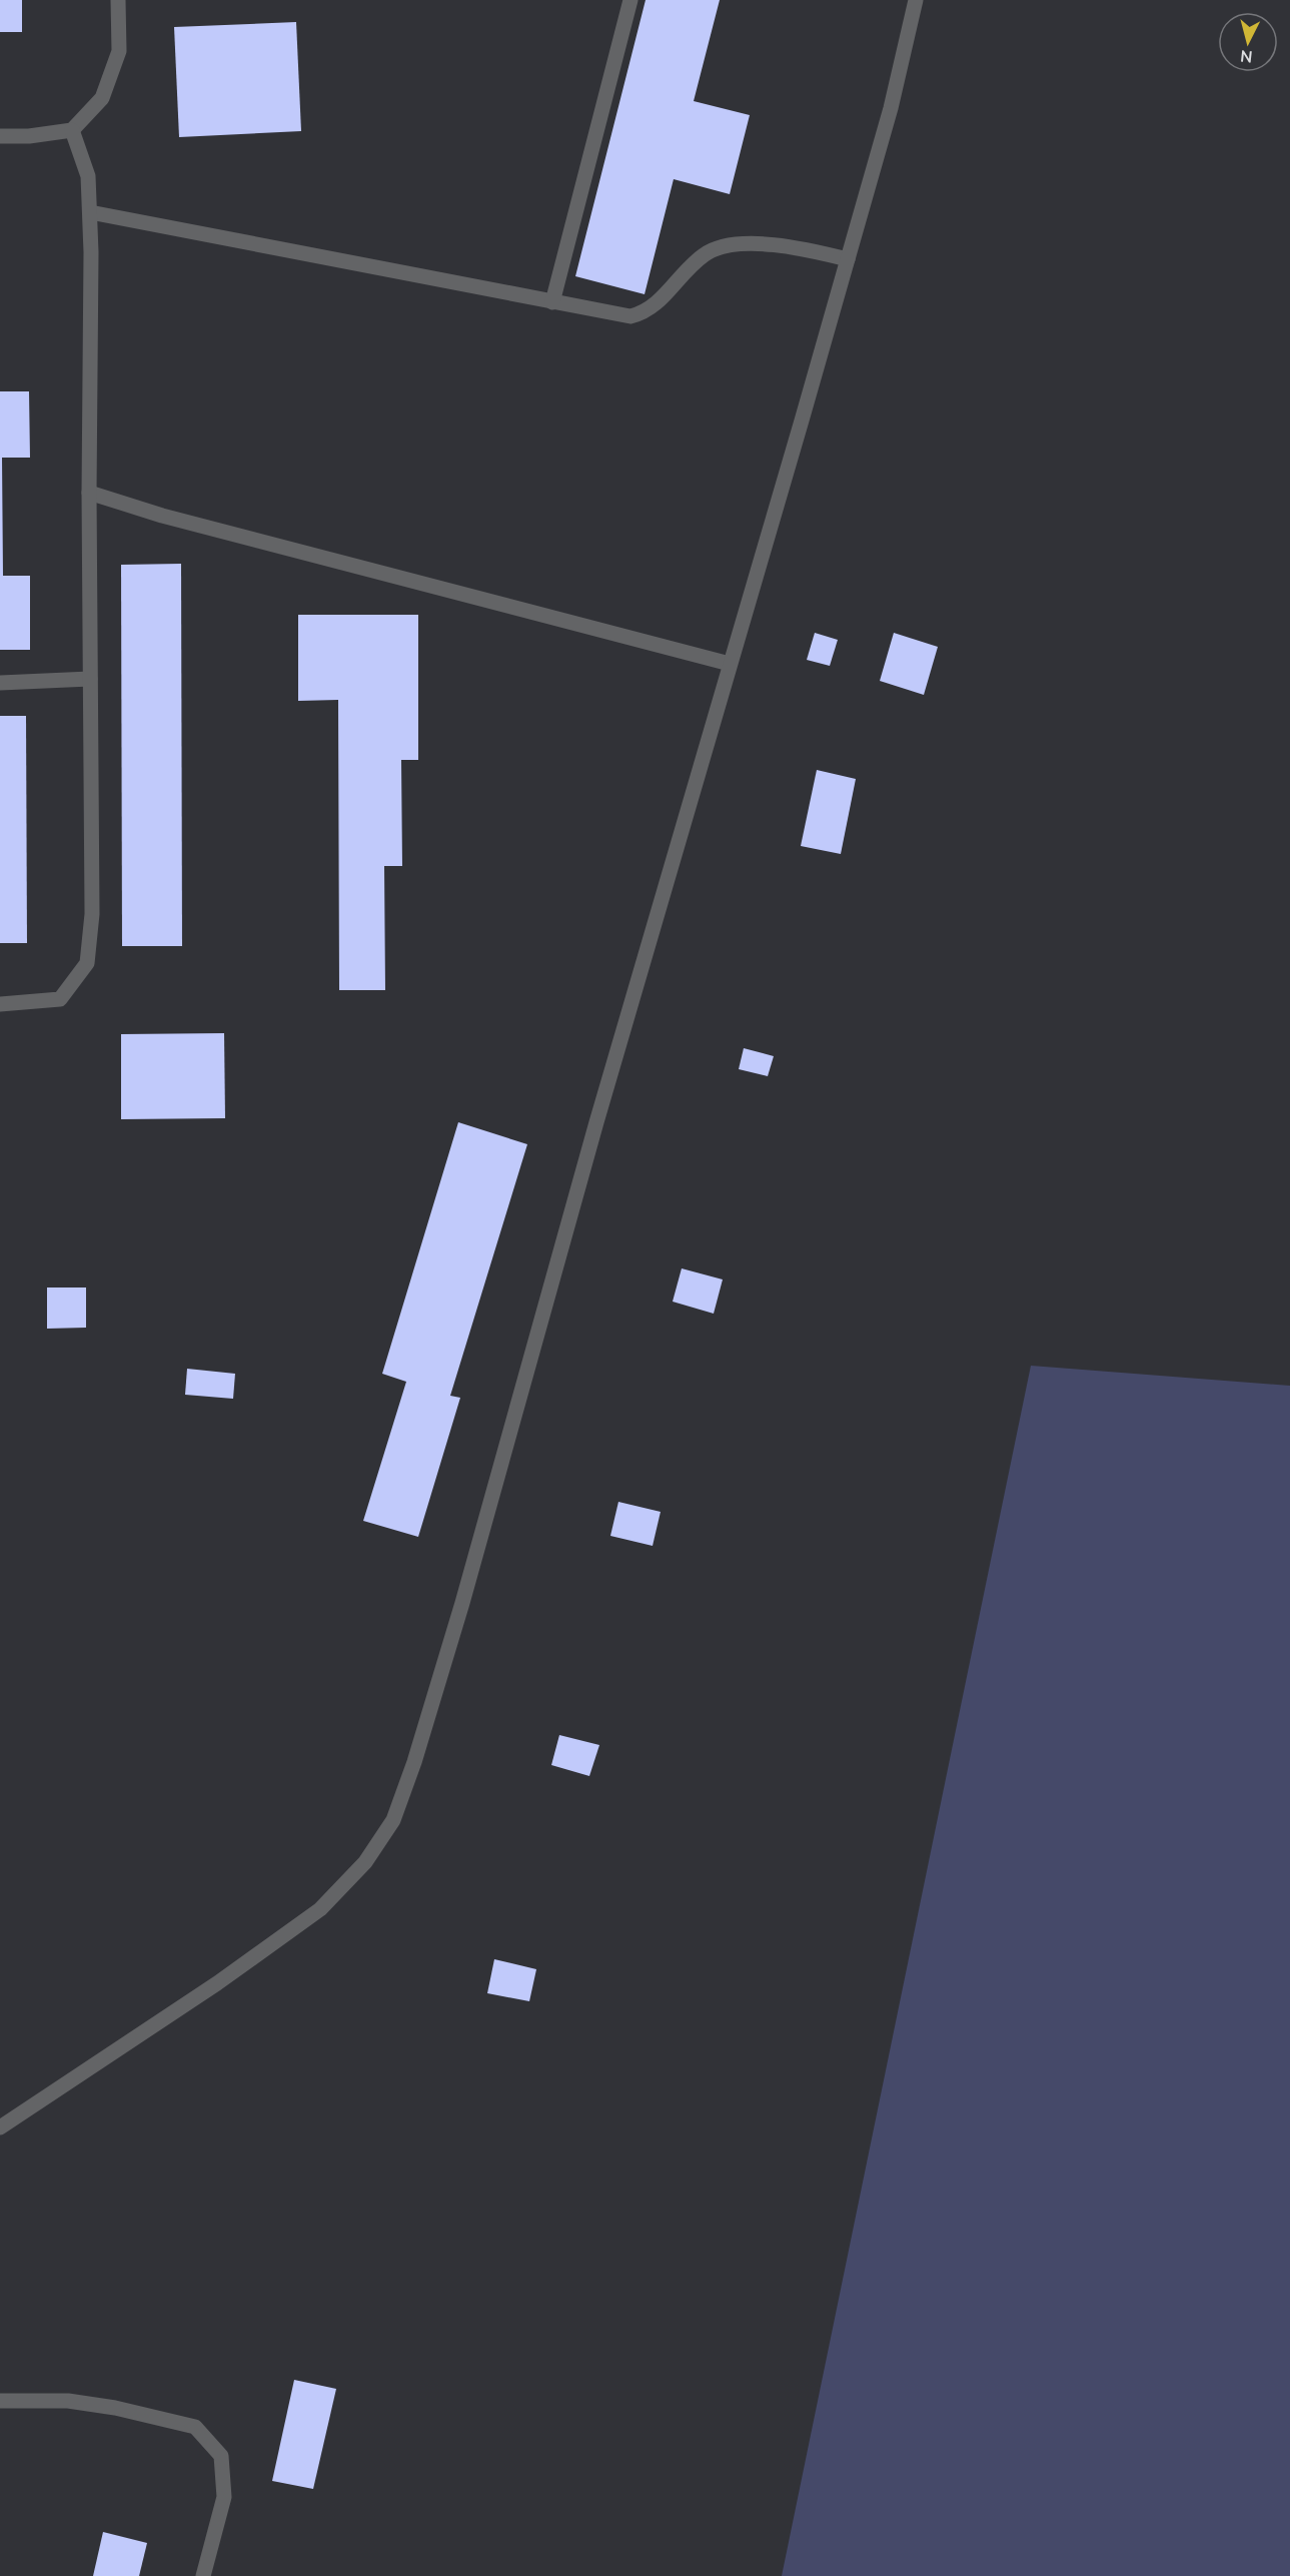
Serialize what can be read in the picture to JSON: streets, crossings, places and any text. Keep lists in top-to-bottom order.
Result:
{
  "north": "bottom"
}
